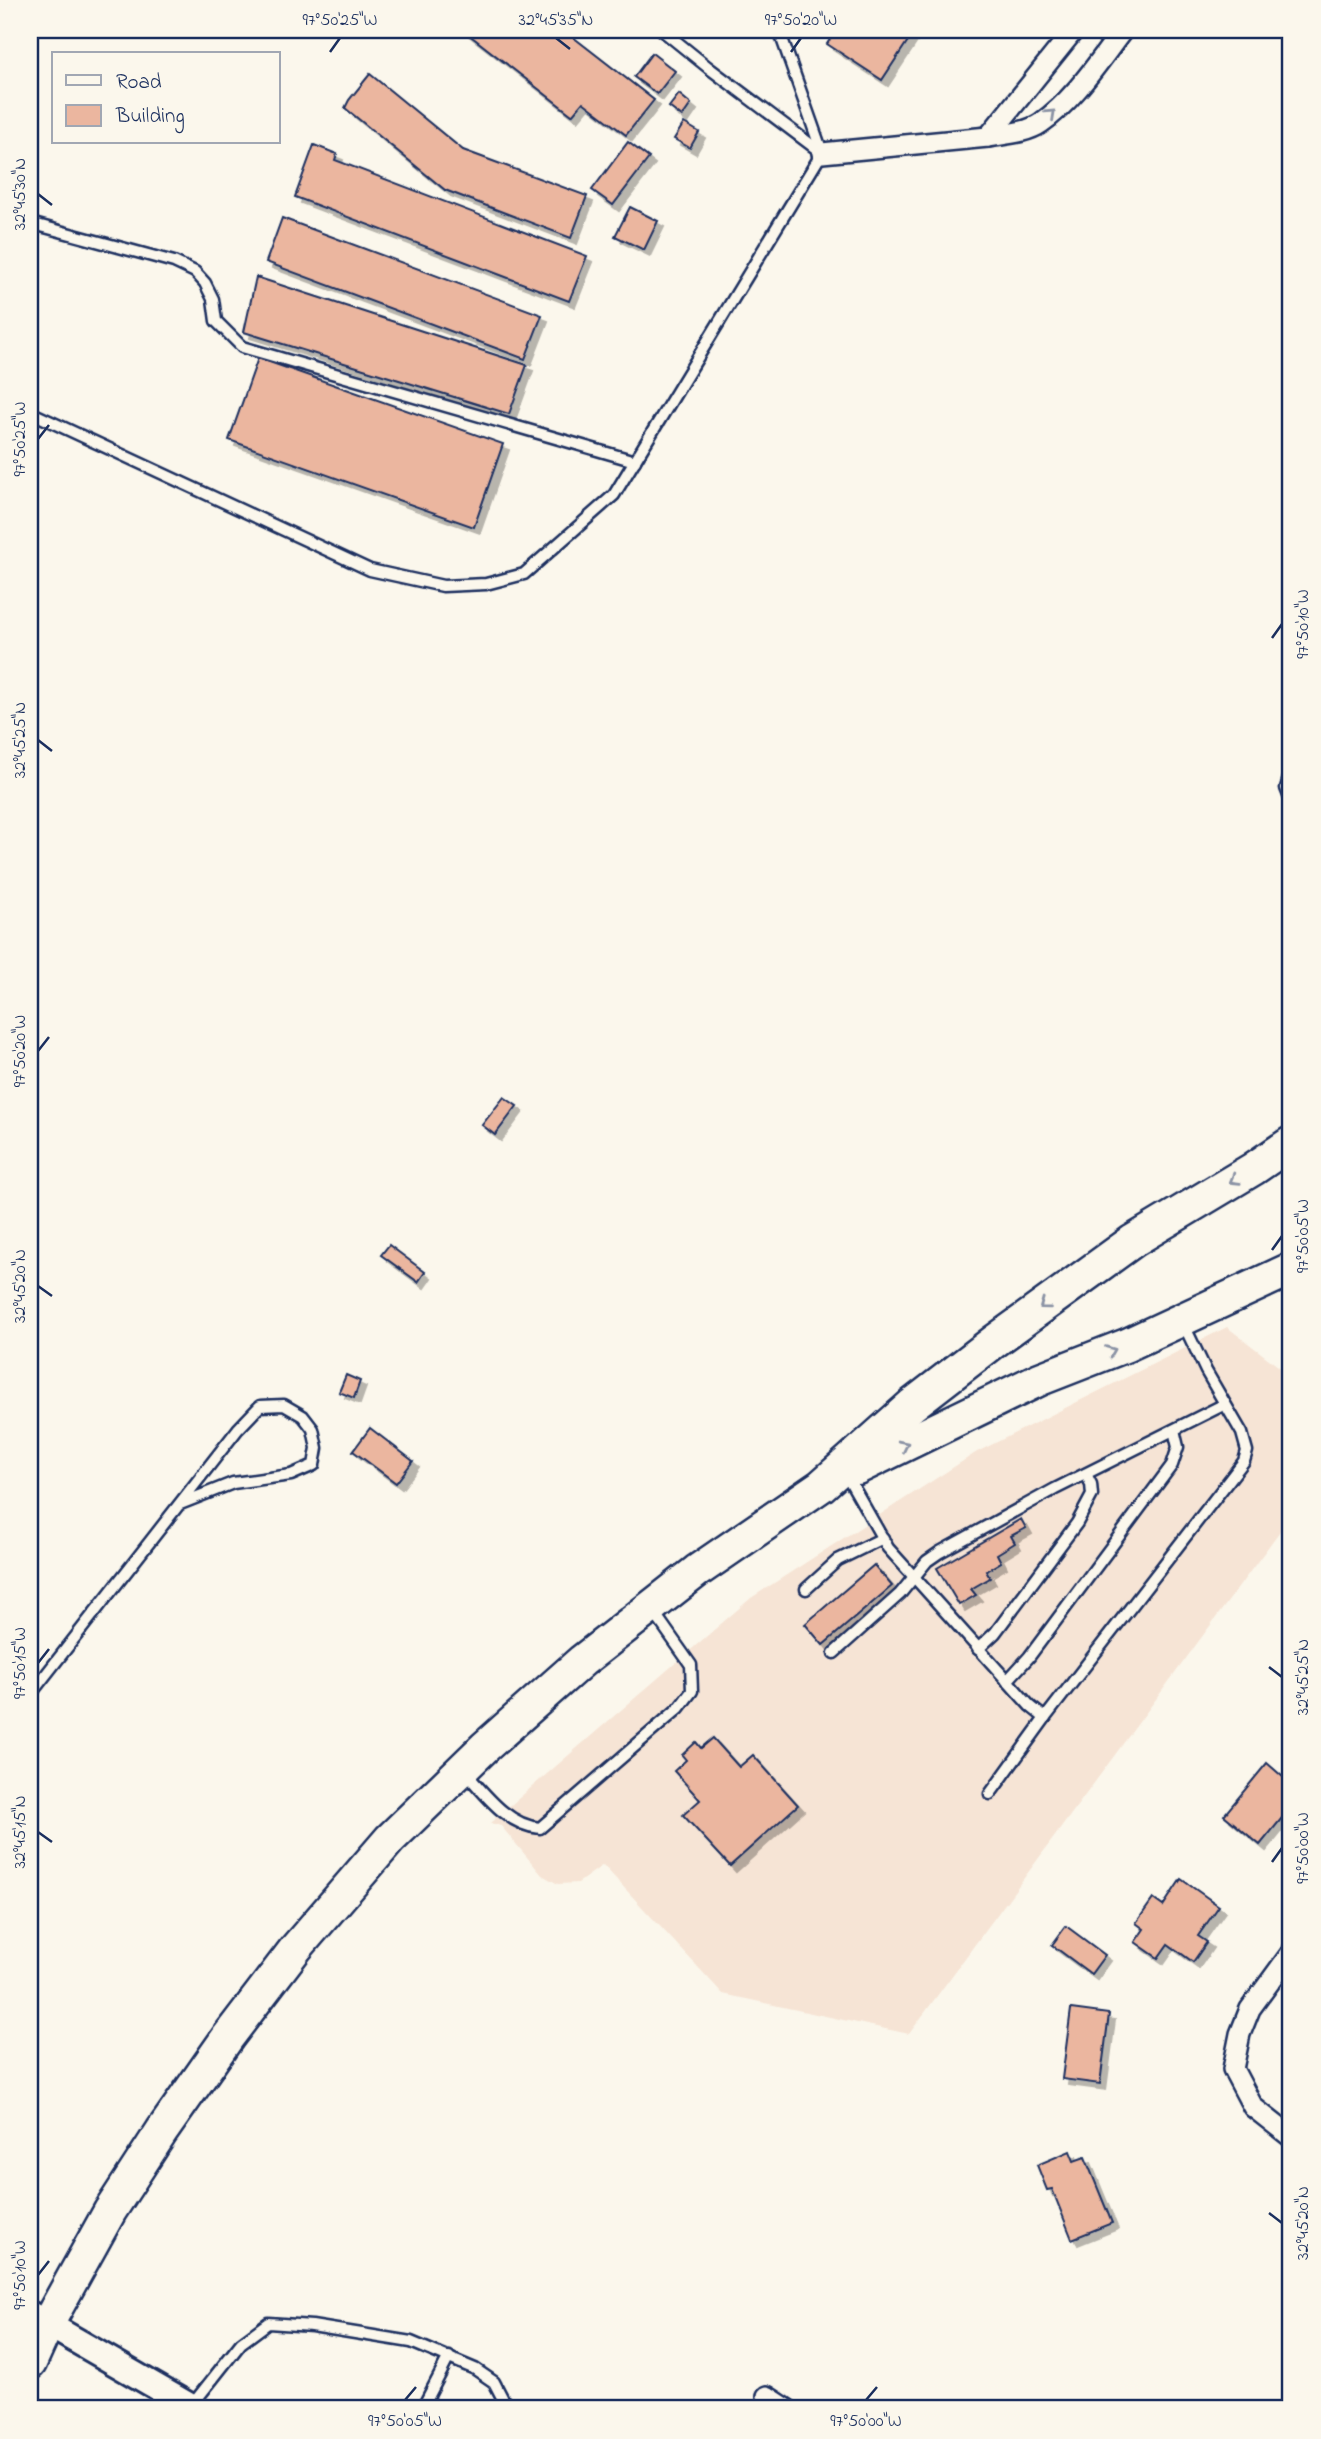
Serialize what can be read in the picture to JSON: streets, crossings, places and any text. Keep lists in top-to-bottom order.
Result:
{
  "legend": ["Road", "Building"],
  "coordinates": [
    "97°50'25\"W",
    "32°45'35\"N",
    "97°50'20\"W",
    "32°45'30\"N",
    "97°50'10\"W",
    "32°45'25\"N",
    "97°50'05\"W",
    "32°45'20\"N",
    "97°50'15\"W",
    "32°45'15\"N",
    "97°50'00\"W"
  ]
}
